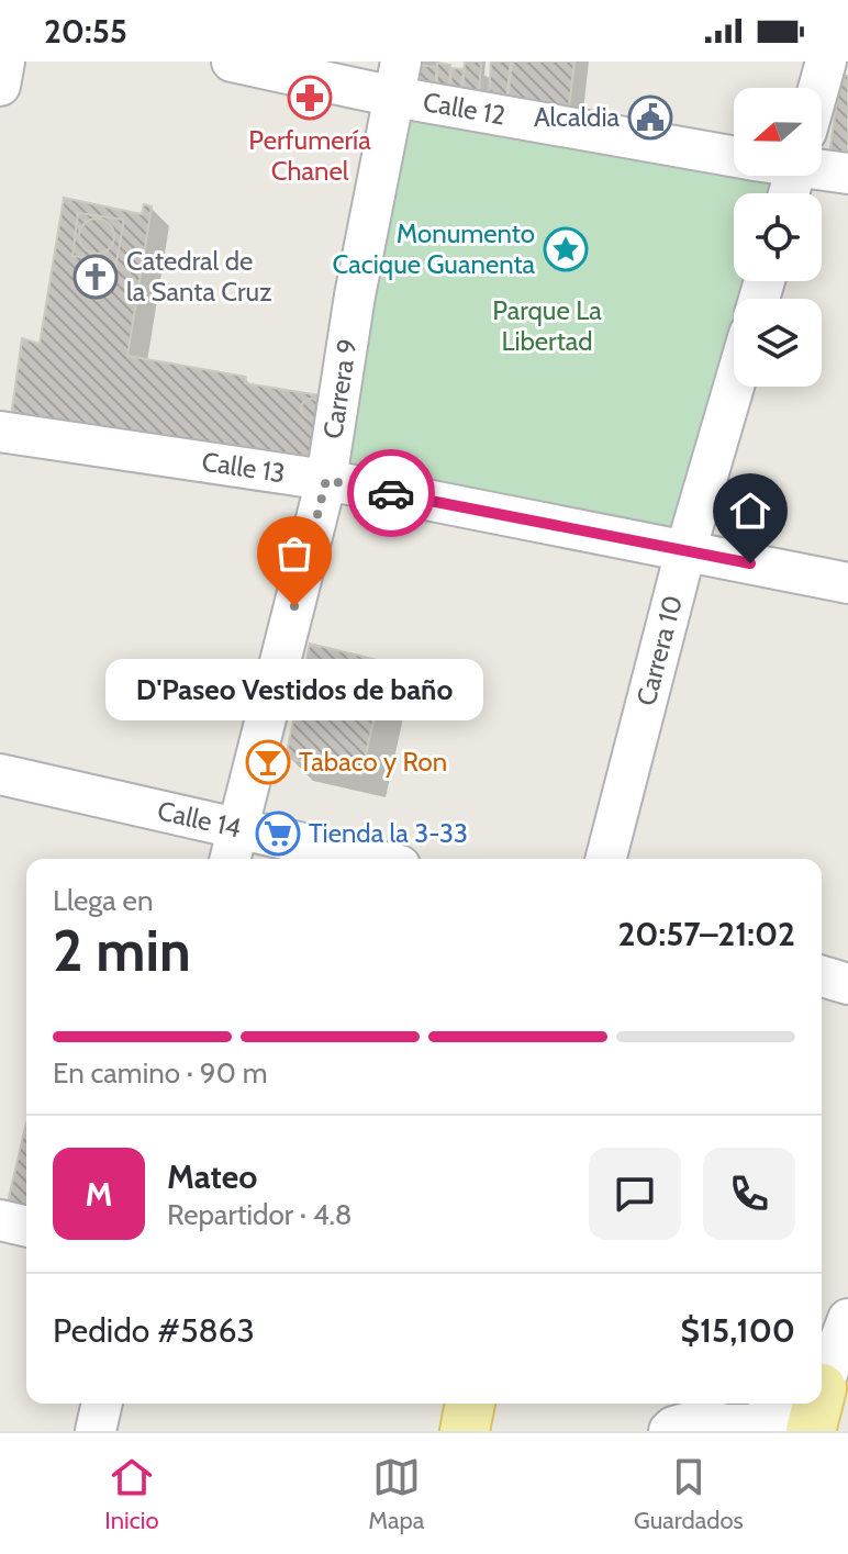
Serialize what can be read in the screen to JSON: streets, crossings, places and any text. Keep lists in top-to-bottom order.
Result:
{
  "streets": {
    "street": [
      "Calle 12",
      "Carrera 9",
      "Calle 13",
      "Carrera 10",
      "Calle 14"
    ]
  },
  "crossings": [
    ["Calle 12", "Carrera 9"],
    ["Carrera 9", "Calle 13"],
    ["Carrera 9", "Calle 14"],
    ["Calle 13", "Carrera 10"]
  ],
  "parks": ["Parque La Libertad"],
  "places": {
    "pharmacy": ["Perfumería Chanel"],
    "public building": ["Alcaldia"],
    "place": ["Monumento Cacique Guanenta"],
    "church": ["Catedral de la Santa Cruz"],
    "other": ["D'Paseo Vestidos de baño"],
    "bar": ["Tabaco y Ron"],
    "supermarket": ["Tienda la 3-33"]
  },
  "north": "left",
  "page": {
    "status": "20:55",
    "bubble": "D'Paseo Vestidos de baño",
    "heading": ["2 min", "Llega en", "20:57–21:02"],
    "panel": [
      "Mateo",
      "Repartidor · 4.8",
      "Pedido #5863",
      "$15,100"
    ],
    "bar": "En camino · 90 m",
    "round": "M",
    "tabs": ["Inicio", "Mapa", "Guardados"]
  }
}
